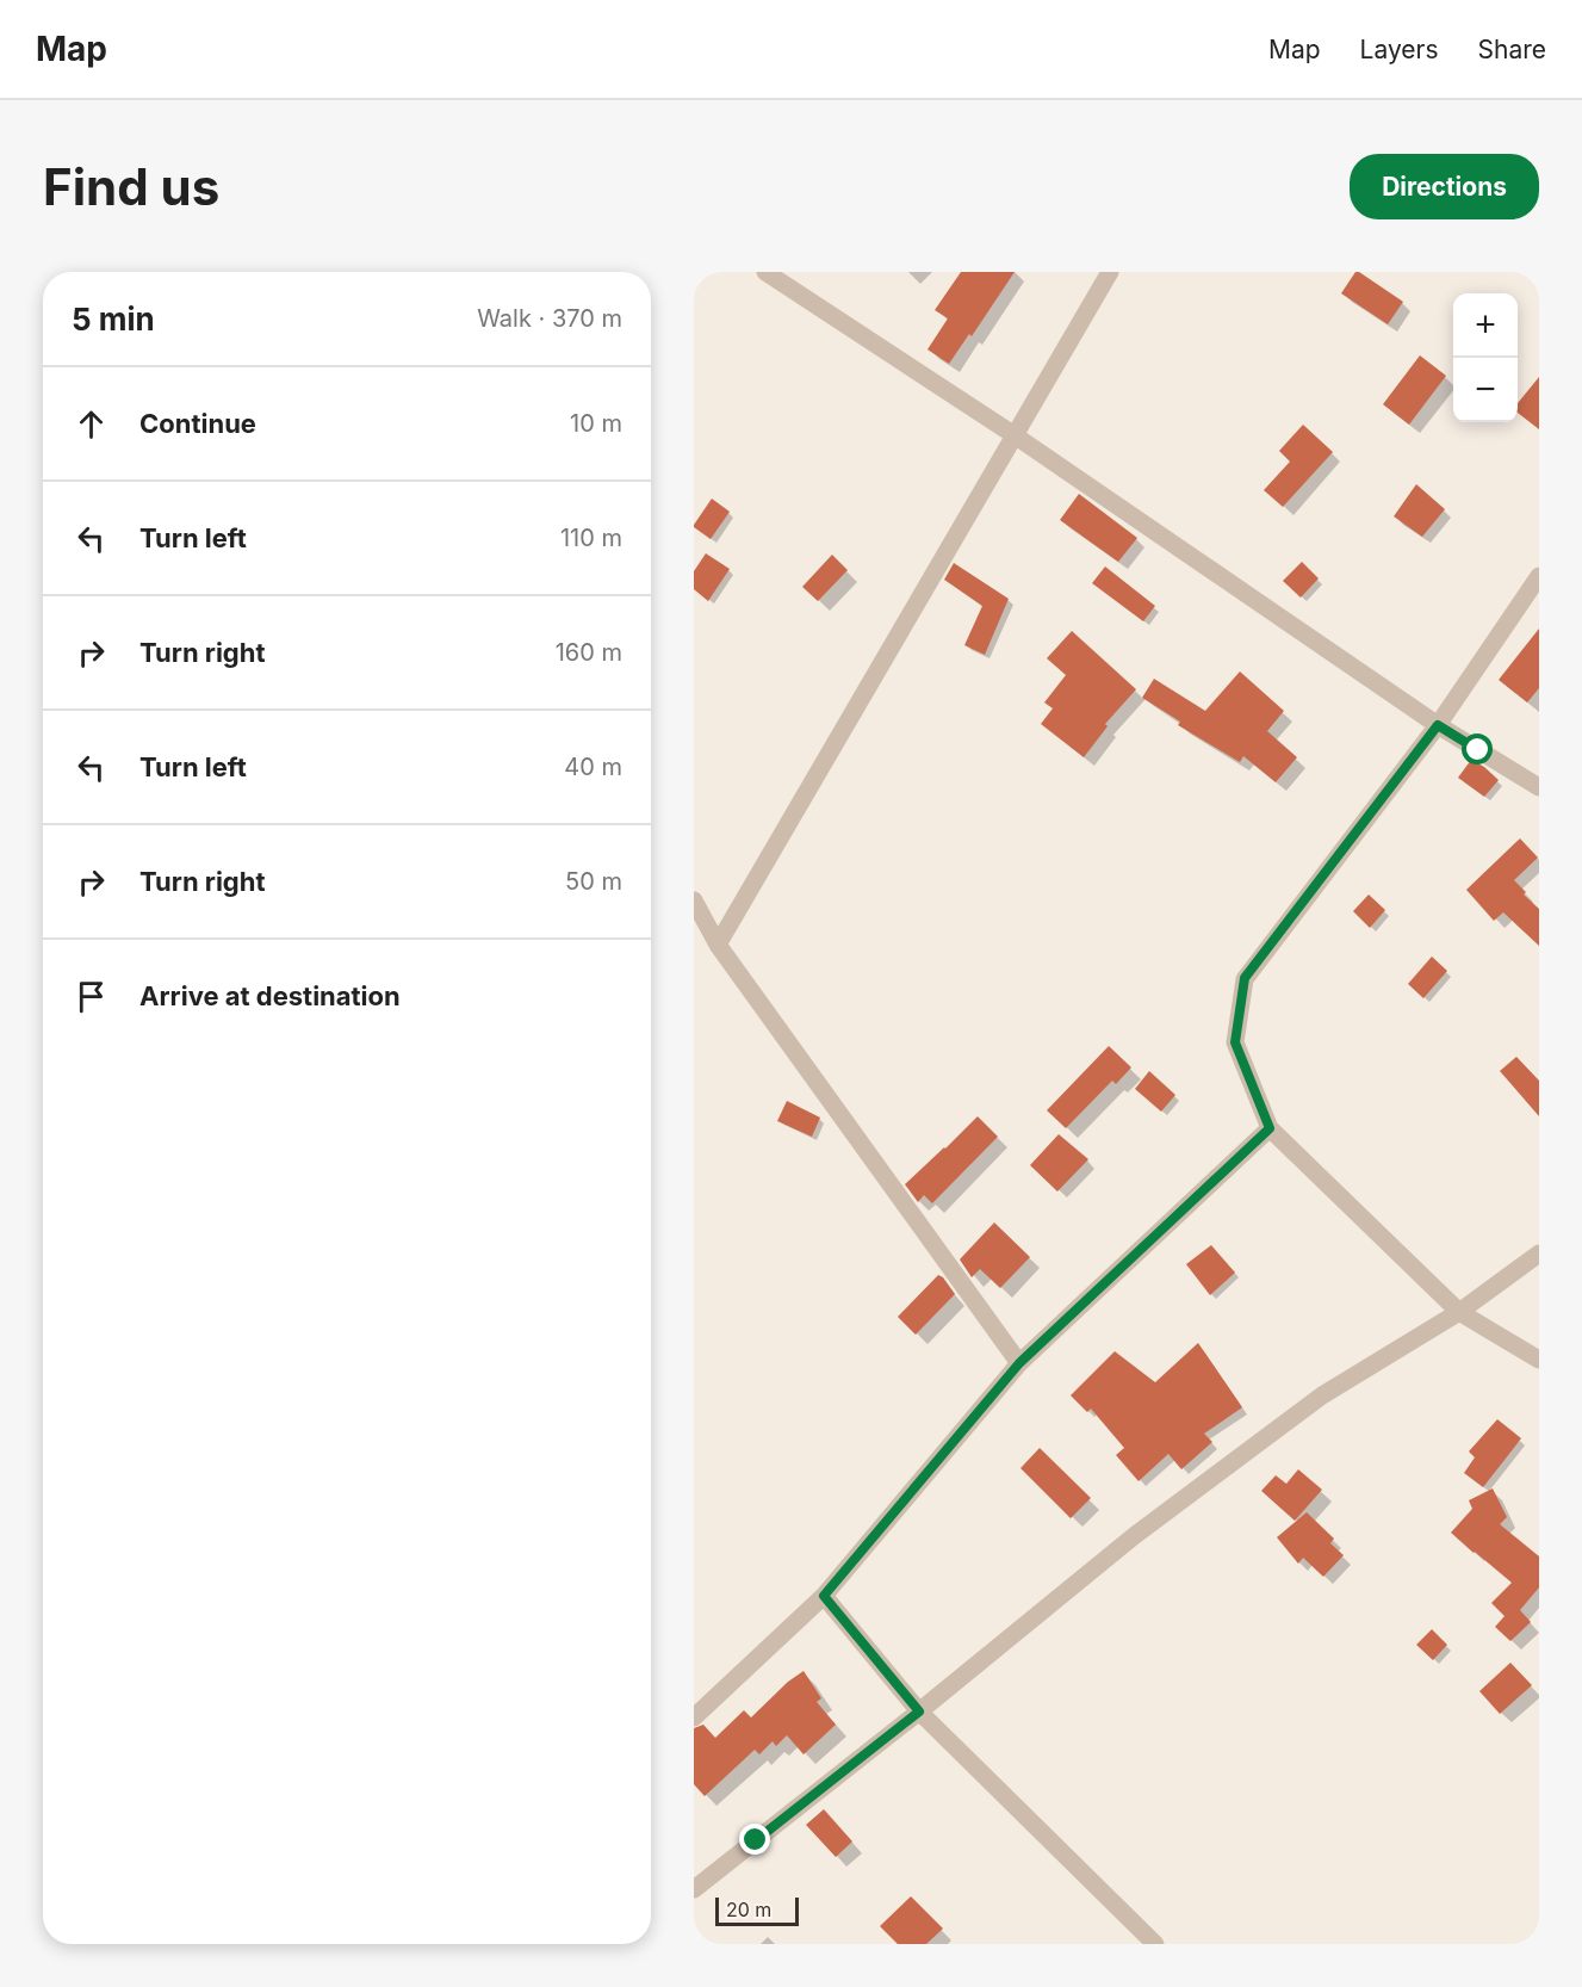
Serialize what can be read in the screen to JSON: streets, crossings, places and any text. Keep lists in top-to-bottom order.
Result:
{
  "scale_bar": "20 m",
  "page": {
    "header": "Map",
    "nav": ["Map", "Layers", "Share"],
    "buttons": "Directions",
    "title": "Find us",
    "heading": ["5 min", "Walk · 370 m"],
    "map_buttons": ["+", "−"],
    "list": [
      ["Continue", "10 m"],
      ["Turn left", "110 m"],
      ["Turn right", "160 m"],
      ["Turn left", "40 m"],
      ["Turn right", "50 m"],
      "Arrive at destination"
    ],
    "scale": "20 m"
  }
}
